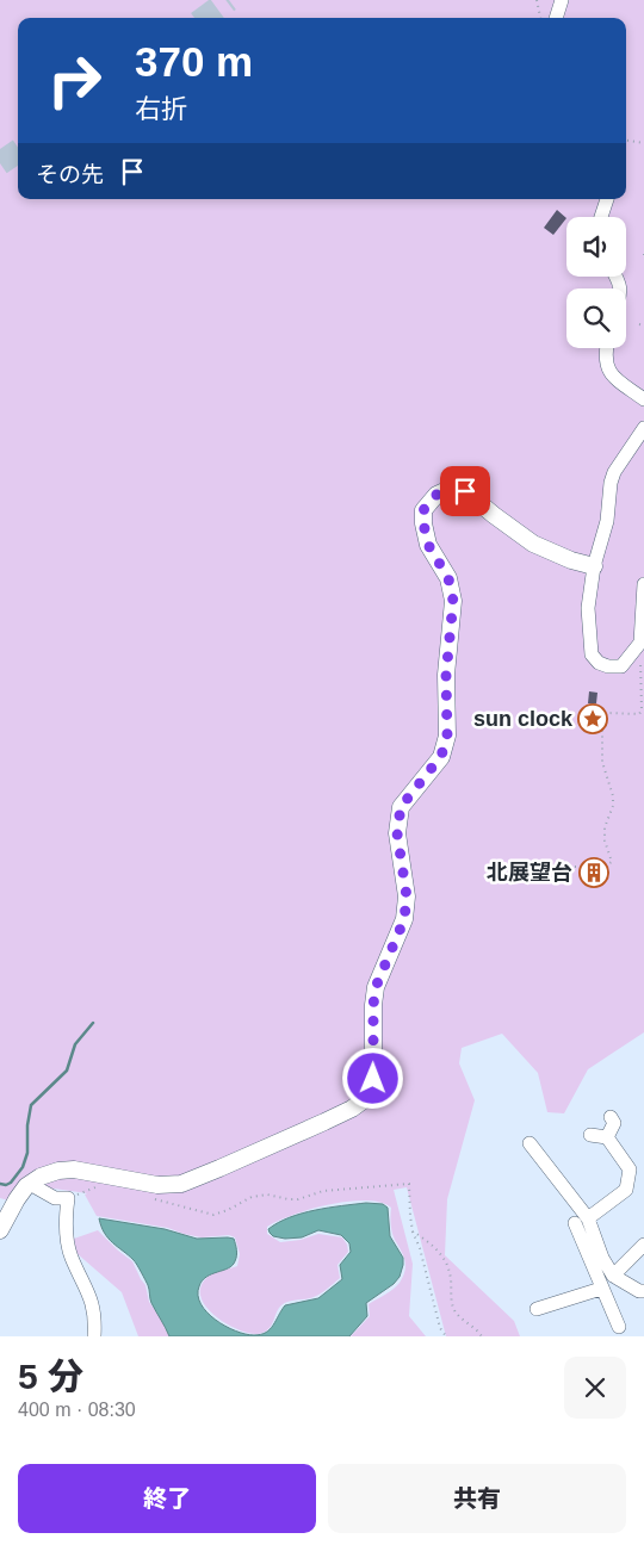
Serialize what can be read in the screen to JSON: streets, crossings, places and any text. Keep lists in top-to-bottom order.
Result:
{
  "places": {
    "place": ["sun clock"],
    "building": ["北展望台"]
  },
  "page": {
    "turn": ["370 m", "右折"],
    "then": "その先",
    "heading": ["5 分", "400 m · 08:30"],
    "buttons": ["終了", "共有"]
  }
}
